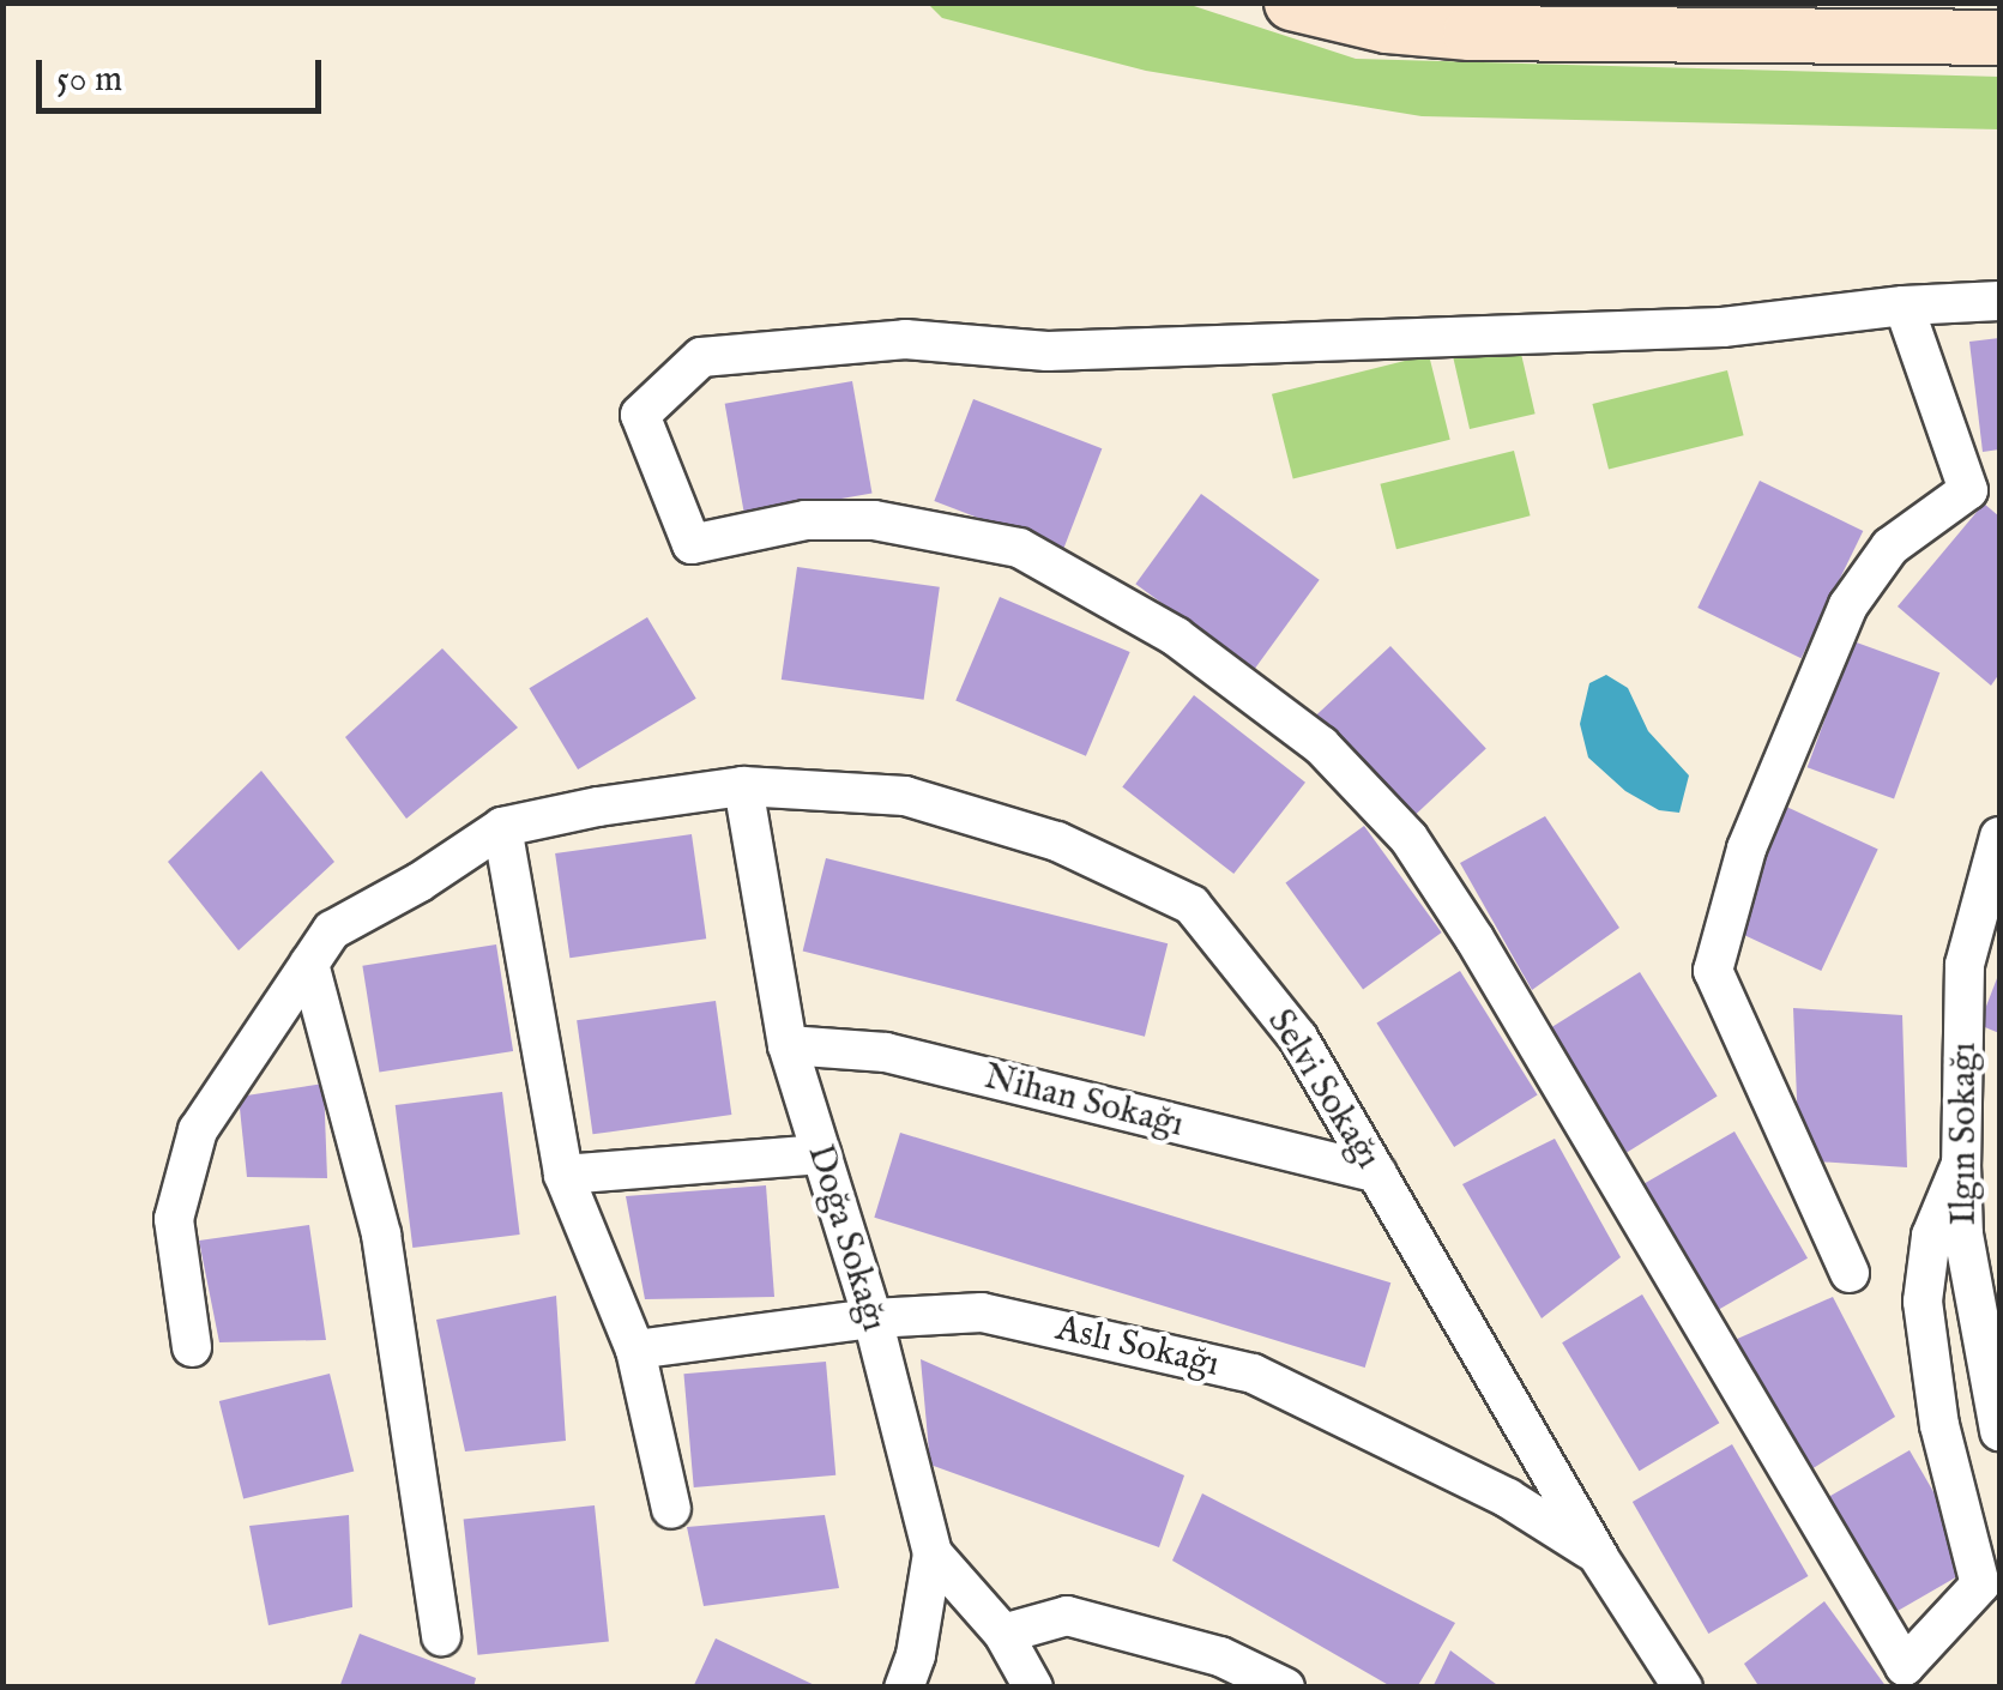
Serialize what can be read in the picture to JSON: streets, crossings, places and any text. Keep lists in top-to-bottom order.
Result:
{
  "streets": {
    "street": [
      "Selvi Sokağı",
      "Nihan Sokağı",
      "Ilgın Sokağı",
      "Doğa Sokağı",
      "Aslı Sokağı"
    ]
  },
  "crossings": [
    ["Selvi Sokağı", "Nihan Sokağı"],
    ["Selvi Sokağı", "Doğa Sokağı"],
    ["Selvi Sokağı", "Aslı Sokağı"],
    ["Nihan Sokağı", "Doğa Sokağı"],
    ["Doğa Sokağı", "Aslı Sokağı"]
  ],
  "scale_bar": "50 m"
}
